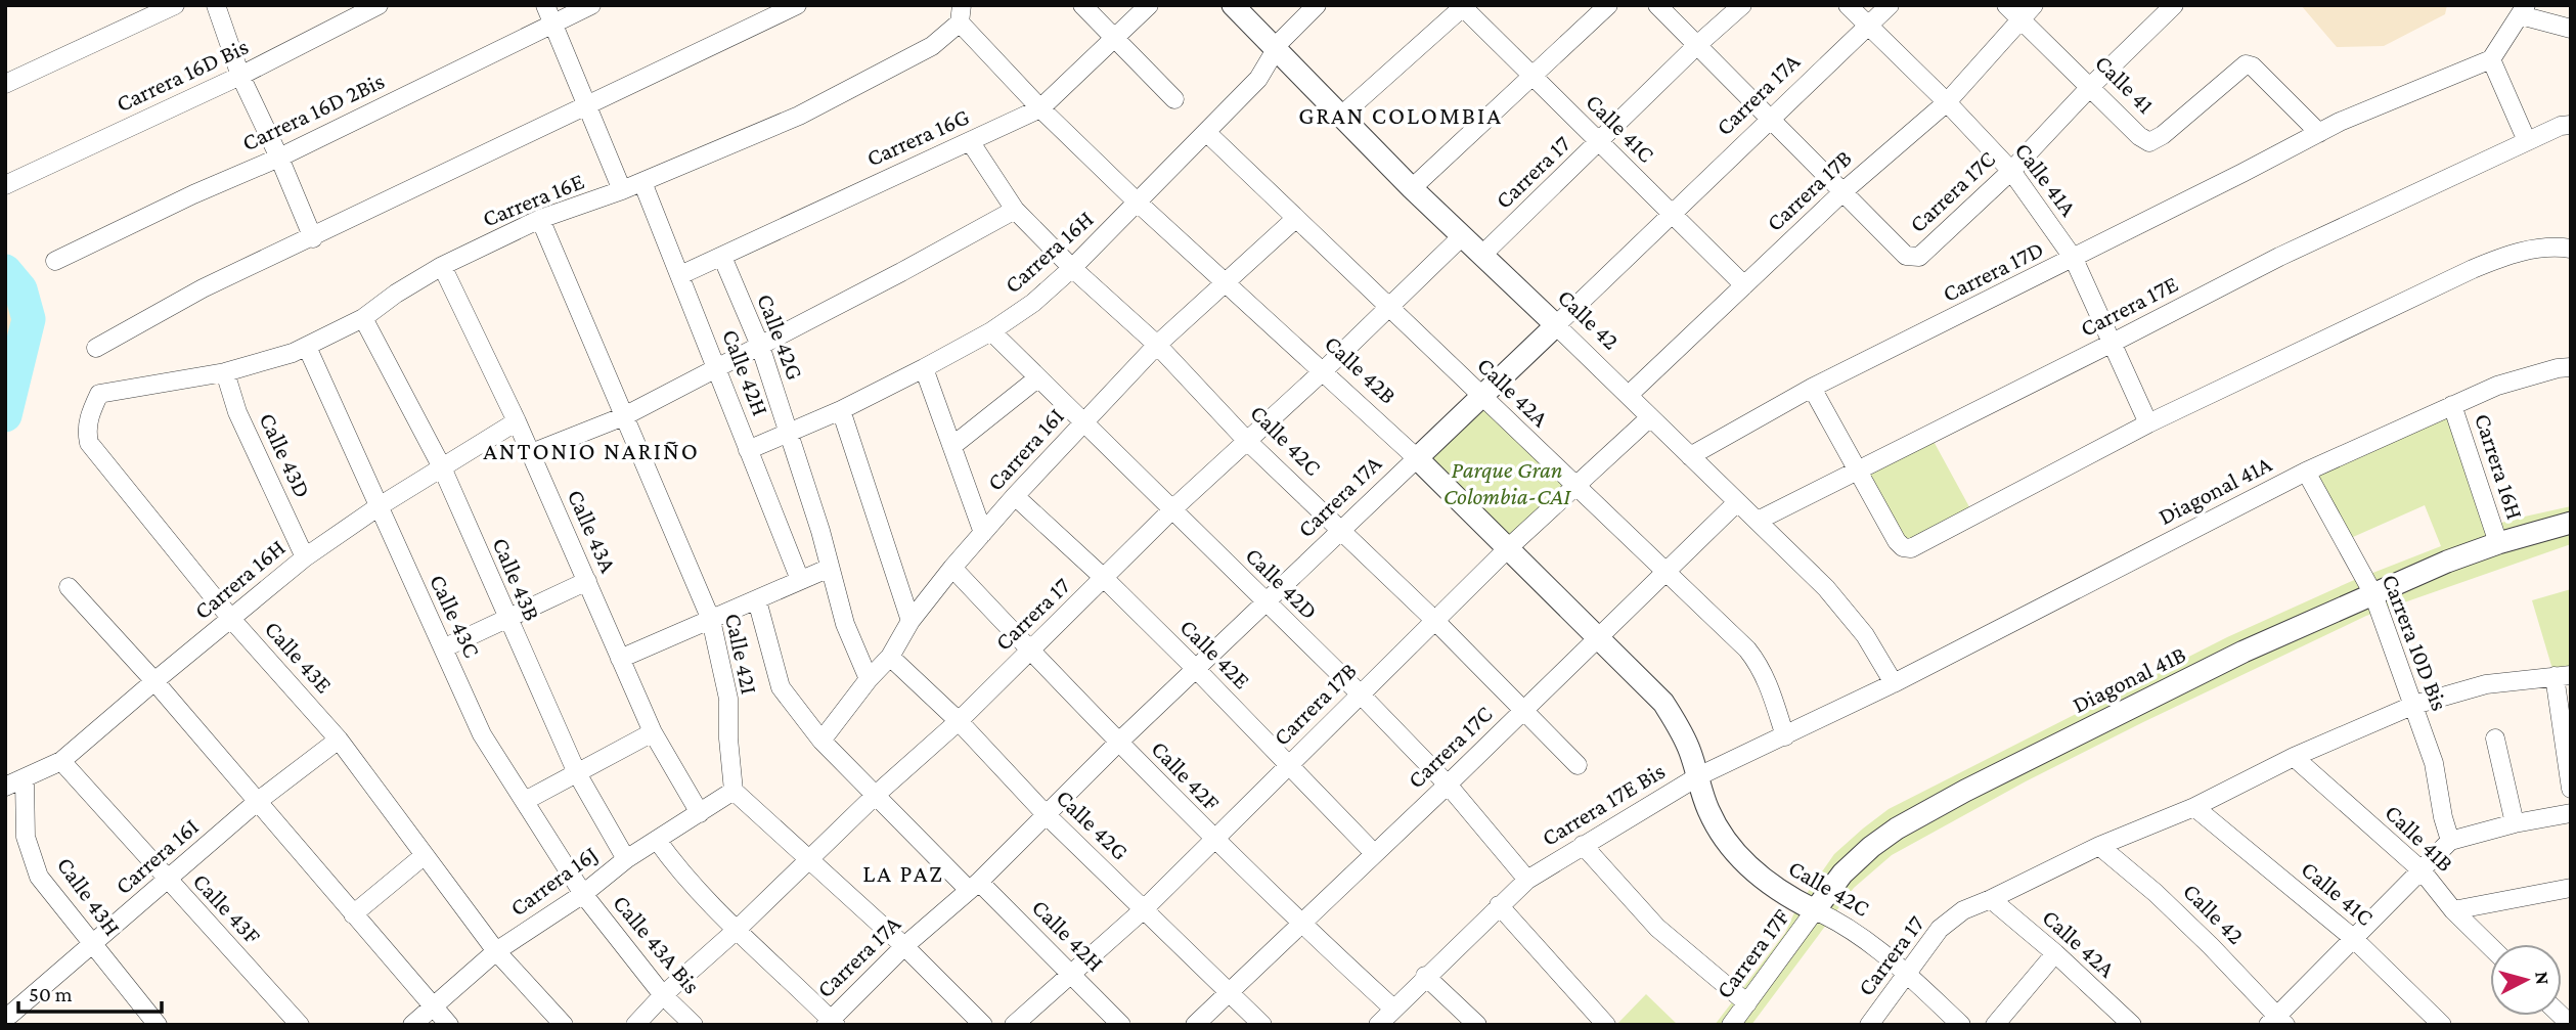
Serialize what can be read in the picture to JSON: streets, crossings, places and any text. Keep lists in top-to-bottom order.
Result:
{
  "streets": {
    "street": [
      "Carrera 16D Bis",
      "Calle 41",
      "Carrera 17A",
      "Carrera 16D 2Bis",
      "Calle 41C",
      "Carrera 16G",
      "Carrera 17",
      "Calle 41A",
      "Carrera 17B",
      "Carrera 17C",
      "Carrera 16E",
      "Carrera 16H",
      "Carrera 17D",
      "Carrera 17E",
      "Calle 42",
      "Calle 42G",
      "Calle 42B",
      "Calle 42H",
      "Calle 42A",
      "Calle 42C",
      "Carrera 16I",
      "Calle 43D",
      "Diagonal 41A",
      "Calle 43A",
      "Calle 43B",
      "Calle 42D",
      "Calle 43C",
      "Carrera 10D Bis",
      "Calle 42I",
      "Calle 42E",
      "Calle 43E",
      "Diagonal 41B",
      "Calle 42F",
      "Carrera 17E Bis",
      "Calle 41B",
      "Carrera 16J",
      "Calle 43H",
      "Calle 43F",
      "Calle 43A Bis",
      "Carrera 17F"
    ]
  },
  "crossings": [
    ["Calle 41", "Carrera 17B"],
    ["Calle 41", "Carrera 17C"],
    ["Calle 41", "Carrera 17D"],
    ["Carrera 17A", "Calle 41C"],
    ["Carrera 17A", "Calle 41A"],
    ["Carrera 17A", "Calle 42"],
    ["Carrera 17A", "Calle 42G"],
    ["Carrera 17A", "Calle 42B"],
    ["Carrera 17A", "Calle 42H"],
    ["Carrera 17A", "Calle 42A"],
    ["Carrera 17A", "Calle 42C"],
    ["Carrera 17A", "Calle 42D"],
    ["Carrera 17A", "Calle 42E"],
    ["Carrera 17A", "Calle 42F"],
    ["Calle 41C", "Carrera 17"],
    ["Calle 41C", "Carrera 17B"],
    ["Carrera 16G", "Calle 42G"],
    ["Carrera 16G", "Calle 42B"],
    ["Carrera 16G", "Calle 42H"],
    ["Carrera 16G", "Calle 42C"],
    ["Carrera 17", "Calle 42"],
    ["Carrera 17", "Calle 42G"],
    ["Carrera 17", "Calle 42B"],
    ["Carrera 17", "Calle 42H"],
    ["Carrera 17", "Calle 42A"],
    ["Carrera 17", "Calle 42C"],
    ["Carrera 17", "Calle 42D"],
    ["Carrera 17", "Calle 42E"],
    ["Carrera 17", "Calle 42F"],
    ["Carrera 17", "Calle 43A Bis"],
    ["Calle 41A", "Carrera 17B"],
    ["Calle 41A", "Carrera 17C"],
    ["Calle 41A", "Carrera 17D"],
    ["Calle 41A", "Carrera 17E"],
    ["Carrera 17B", "Carrera 17C"],
    ["Carrera 17B", "Calle 42"],
    ["Carrera 17B", "Calle 42G"],
    ["Carrera 17B", "Calle 42B"],
    ["Carrera 17B", "Calle 42H"],
    ["Carrera 17B", "Calle 42A"],
    ["Carrera 17B", "Calle 42C"],
    ["Carrera 17B", "Calle 42D"],
    ["Carrera 17B", "Calle 42E"],
    ["Carrera 17B", "Calle 42F"],
    ["Carrera 17C", "Calle 42"],
    ["Carrera 17C", "Calle 42G"],
    ["Carrera 17C", "Calle 42B"],
    ["Carrera 17C", "Calle 42A"],
    ["Carrera 17C", "Calle 42C"],
    ["Carrera 17C", "Calle 42D"],
    ["Carrera 17C", "Calle 42E"],
    ["Carrera 17C", "Calle 42F"],
    ["Carrera 16E", "Calle 42B"],
    ["Carrera 16E", "Calle 42H"],
    ["Carrera 16E", "Calle 43D"],
    ["Carrera 16E", "Calle 43A"],
    ["Carrera 16E", "Calle 43B"],
    ["Carrera 16E", "Calle 43C"],
    ["Carrera 16E", "Calle 42I"],
    ["Carrera 16E", "Calle 43E"],
    ["Carrera 16H", "Calle 42"],
    ["Carrera 16H", "Calle 42G"],
    ["Carrera 16H", "Calle 42B"],
    ["Carrera 16H", "Calle 42H"],
    ["Carrera 16H", "Calle 42A"],
    ["Carrera 16H", "Calle 42C"],
    ["Carrera 16H", "Calle 43D"],
    ["Carrera 16H", "Diagonal 41A"],
    ["Carrera 16H", "Calle 43A"],
    ["Carrera 16H", "Calle 43B"],
    ["Carrera 16H", "Calle 42D"],
    ["Carrera 16H", "Calle 43C"],
    ["Carrera 16H", "Calle 43E"],
    ["Carrera 16H", "Diagonal 41B"],
    ["Carrera 16H", "Calle 43H"],
    ["Carrera 16H", "Calle 43F"],
    ["Carrera 17D", "Calle 42"],
    ["Carrera 17E", "Calle 42"],
    ["Calle 42", "Diagonal 41A"],
    ["Calle 42", "Carrera 17E Bis"],
    ["Calle 42G", "Carrera 16I"],
    ["Calle 42B", "Calle 42C"],
    ["Calle 42B", "Carrera 16I"],
    ["Calle 42B", "Carrera 17E Bis"],
    ["Calle 42H", "Carrera 16I"],
    ["Calle 42A", "Carrera 16I"],
    ["Calle 42A", "Carrera 17E Bis"],
    ["Calle 42C", "Carrera 16I"],
    ["Calle 42C", "Diagonal 41B"],
    ["Calle 42C", "Carrera 17E Bis"],
    ["Calle 42C", "Carrera 17F"],
    ["Carrera 16I", "Calle 42D"],
    ["Carrera 16I", "Calle 42E"],
    ["Carrera 16I", "Calle 43E"],
    ["Carrera 16I", "Calle 42F"],
    ["Carrera 16I", "Calle 43H"],
    ["Carrera 16I", "Calle 43F"],
    ["Diagonal 41A", "Carrera 10D Bis"],
    ["Diagonal 41A", "Carrera 17E Bis"],
    ["Calle 43A", "Carrera 16J"],
    ["Calle 43B", "Carrera 16J"],
    ["Calle 42D", "Carrera 17E Bis"],
    ["Calle 43C", "Carrera 16J"],
    ["Calle 43C", "Calle 43A Bis"],
    ["Carrera 10D Bis", "Diagonal 41B"],
    ["Calle 42I", "Carrera 16J"],
    ["Calle 43E", "Carrera 16J"],
    ["Diagonal 41B", "Carrera 17F"],
    ["Calle 42F", "Carrera 17E Bis"],
    ["Carrera 16J", "Calle 43A Bis"]
  ],
  "districts": ["GRAN COLOMBIA", "ANTONIO NARIÑO", "LA PAZ"],
  "parks": ["Parque Gran Colombia-CAI"],
  "scale_bar": "50 m",
  "north": "right"
}
